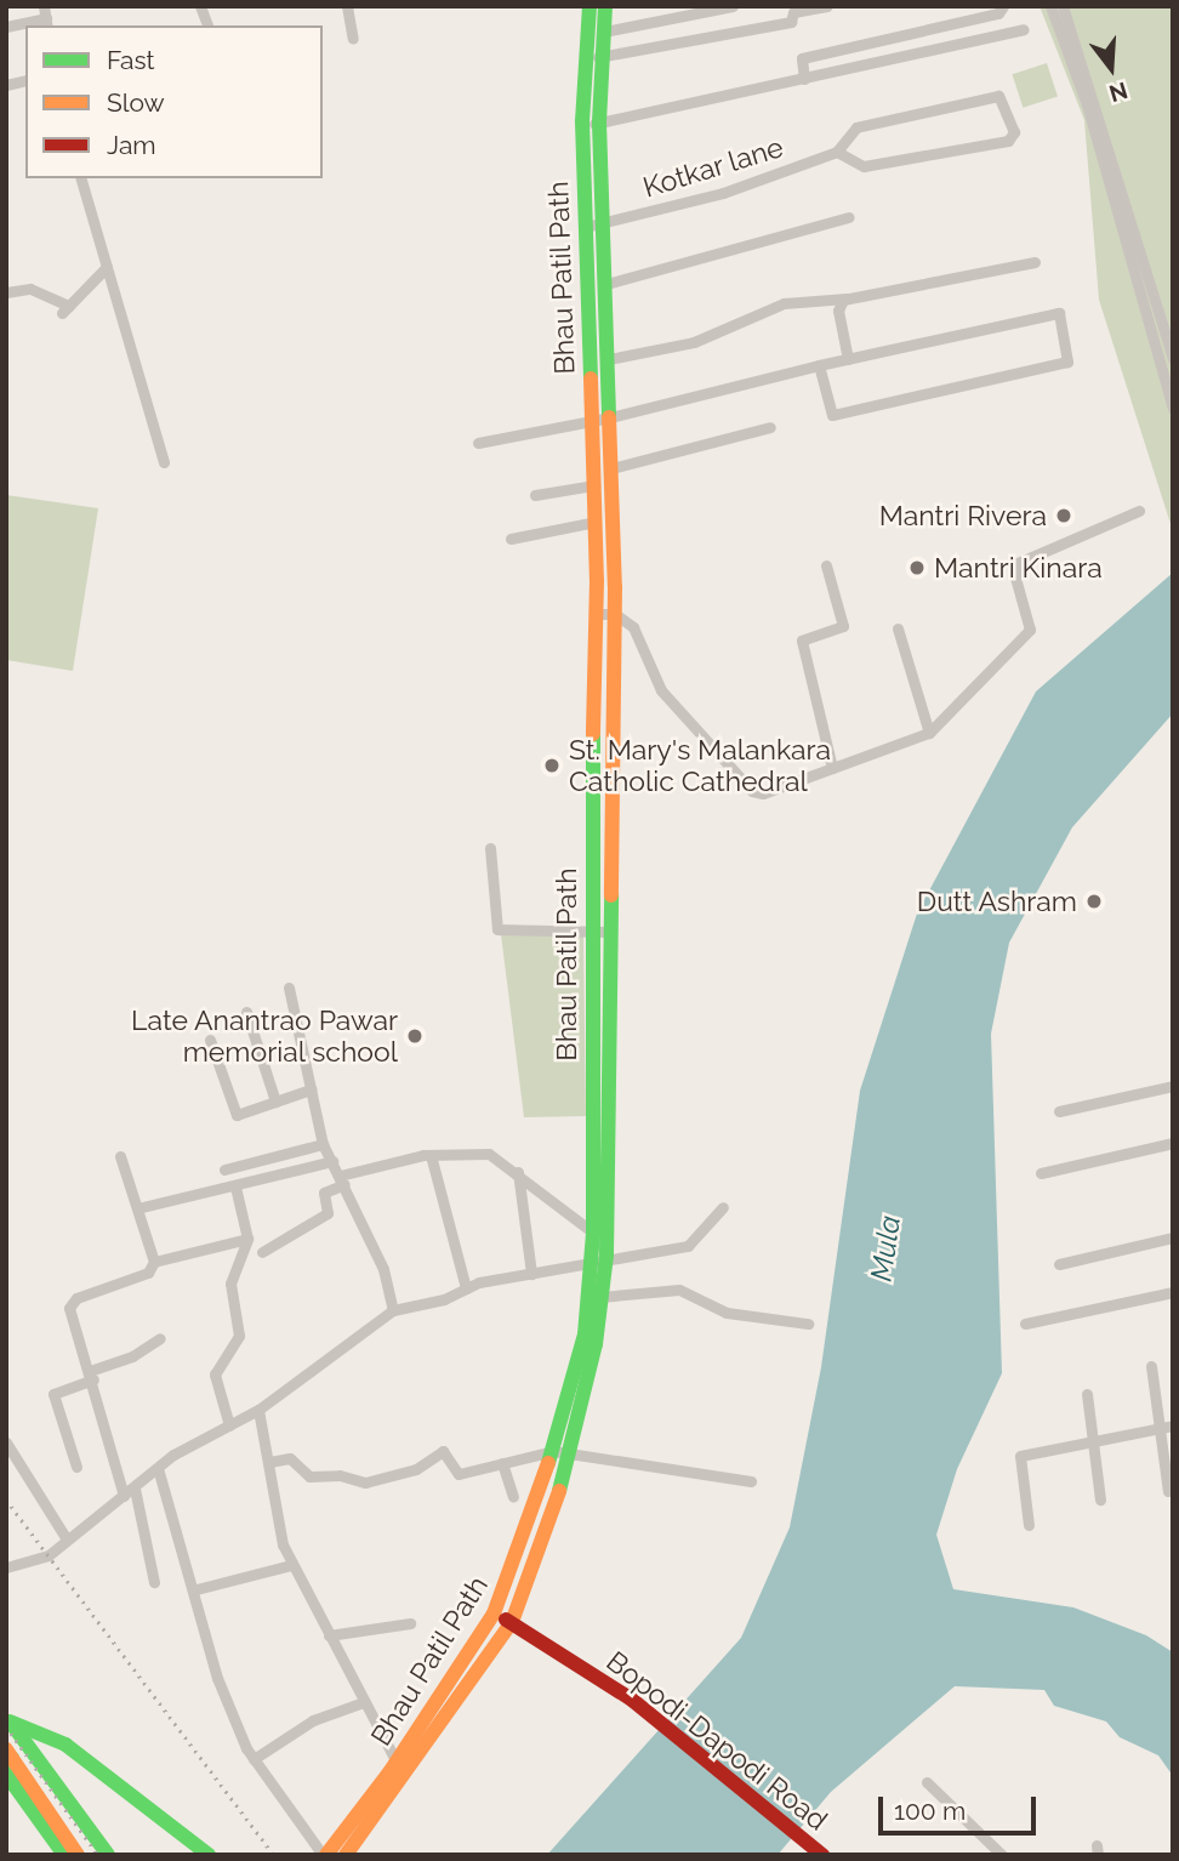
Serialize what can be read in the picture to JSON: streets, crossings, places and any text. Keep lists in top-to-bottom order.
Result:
{
  "streets": {
    "main road": ["Bhau Patil Path", "Bopodi-Dapodi Road"],
    "street": ["Kotkar lane"]
  },
  "crossings": [
    ["Kotkar lane", "Bhau Patil Path"],
    ["Bhau Patil Path", "Bopodi-Dapodi Road"]
  ],
  "water": ["Mula"],
  "places": [
    "Mantri Rivera",
    "Mantri Kinara",
    "St. Mary's Malankara Catholic Cathedral",
    "Dutt Ashram",
    "Late Anantrao Pawar memorial school"
  ],
  "legend": ["Fast", "Slow", "Jam"],
  "scale_bar": "100 m",
  "north": "bottom"
}
